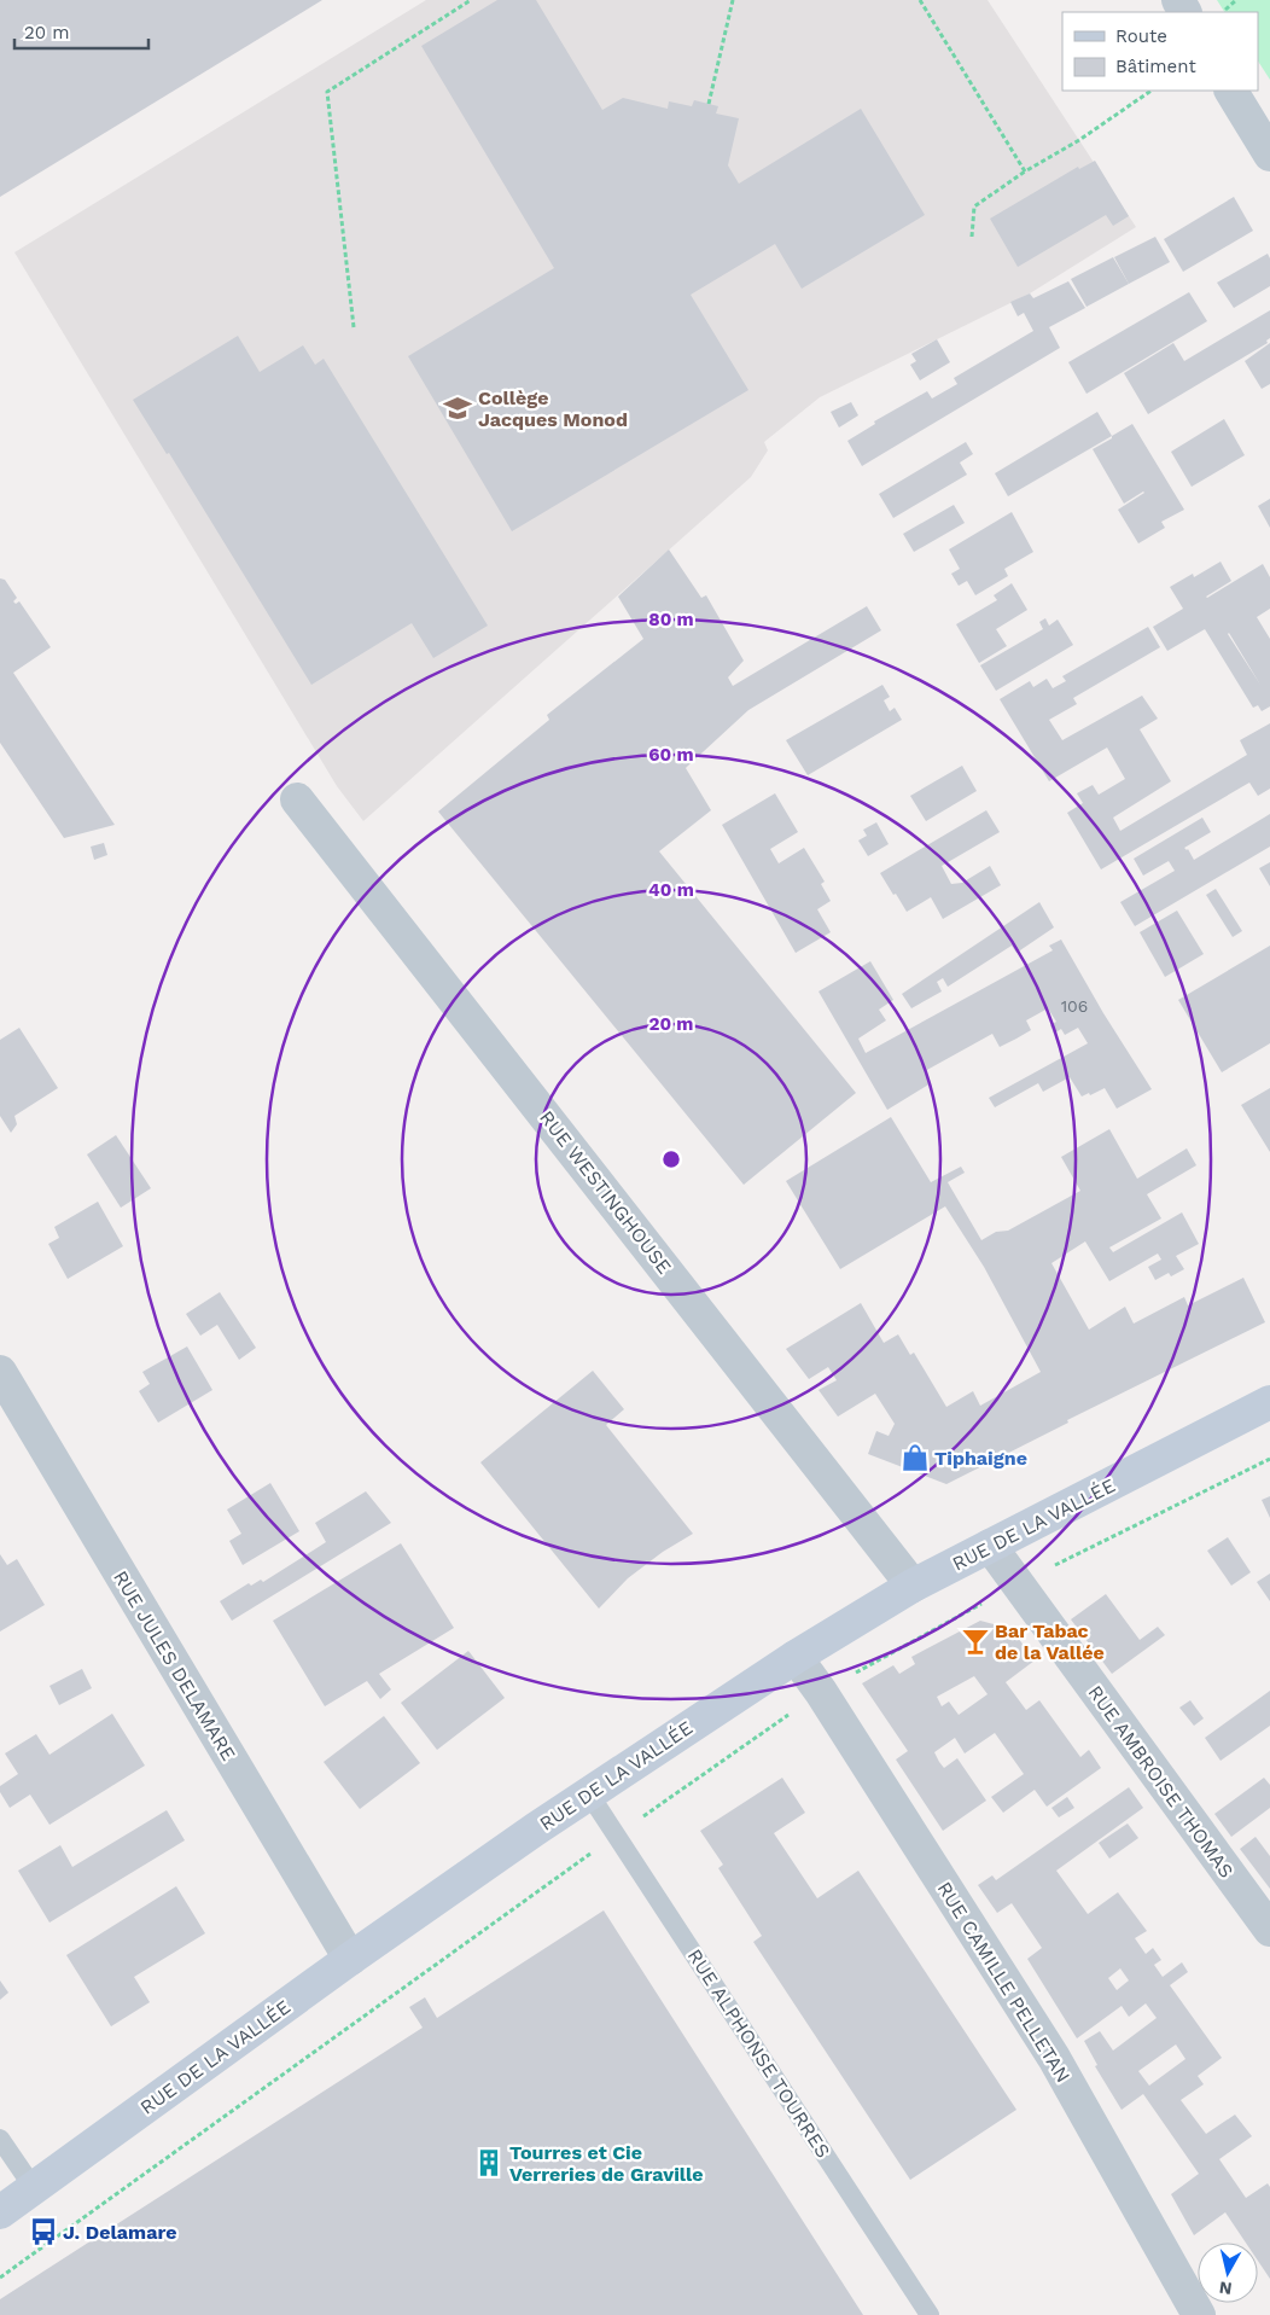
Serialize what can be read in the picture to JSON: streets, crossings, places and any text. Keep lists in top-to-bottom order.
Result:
{
  "streets": {
    "street": [
      "RUE WESTINGHOUSE",
      "RUE DE LA VALLÉE",
      "RUE JULES DELAMARE",
      "RUE AMBROISE THOMAS",
      "RUE CAMILLE PELLETAN"
    ],
    "lane": ["RUE ALPHONSE TOURRES"]
  },
  "crossings": [
    ["RUE WESTINGHOUSE", "RUE DE LA VALLÉE"],
    ["RUE DE LA VALLÉE", "RUE JULES DELAMARE"],
    ["RUE DE LA VALLÉE", "RUE AMBROISE THOMAS"],
    ["RUE DE LA VALLÉE", "RUE CAMILLE PELLETAN"],
    ["RUE DE LA VALLÉE", "RUE ALPHONSE TOURRES"]
  ],
  "places": {
    "school or university": ["Collège Jacques Monod"],
    "shop": ["Tiphaigne"],
    "bar": ["Bar Tabac de la Vallée"],
    "building": ["Tourres et Cie Verreries de Graville"],
    "bus stop": ["J. Delamare"]
  },
  "house_numbers": ["106"],
  "legend": ["Route", "Bâtiment"],
  "scale_bar": "20 m",
  "north": "bottom",
  "rings": [
    "80 m",
    "60 m",
    "40 m",
    "20 m"
  ]
}
